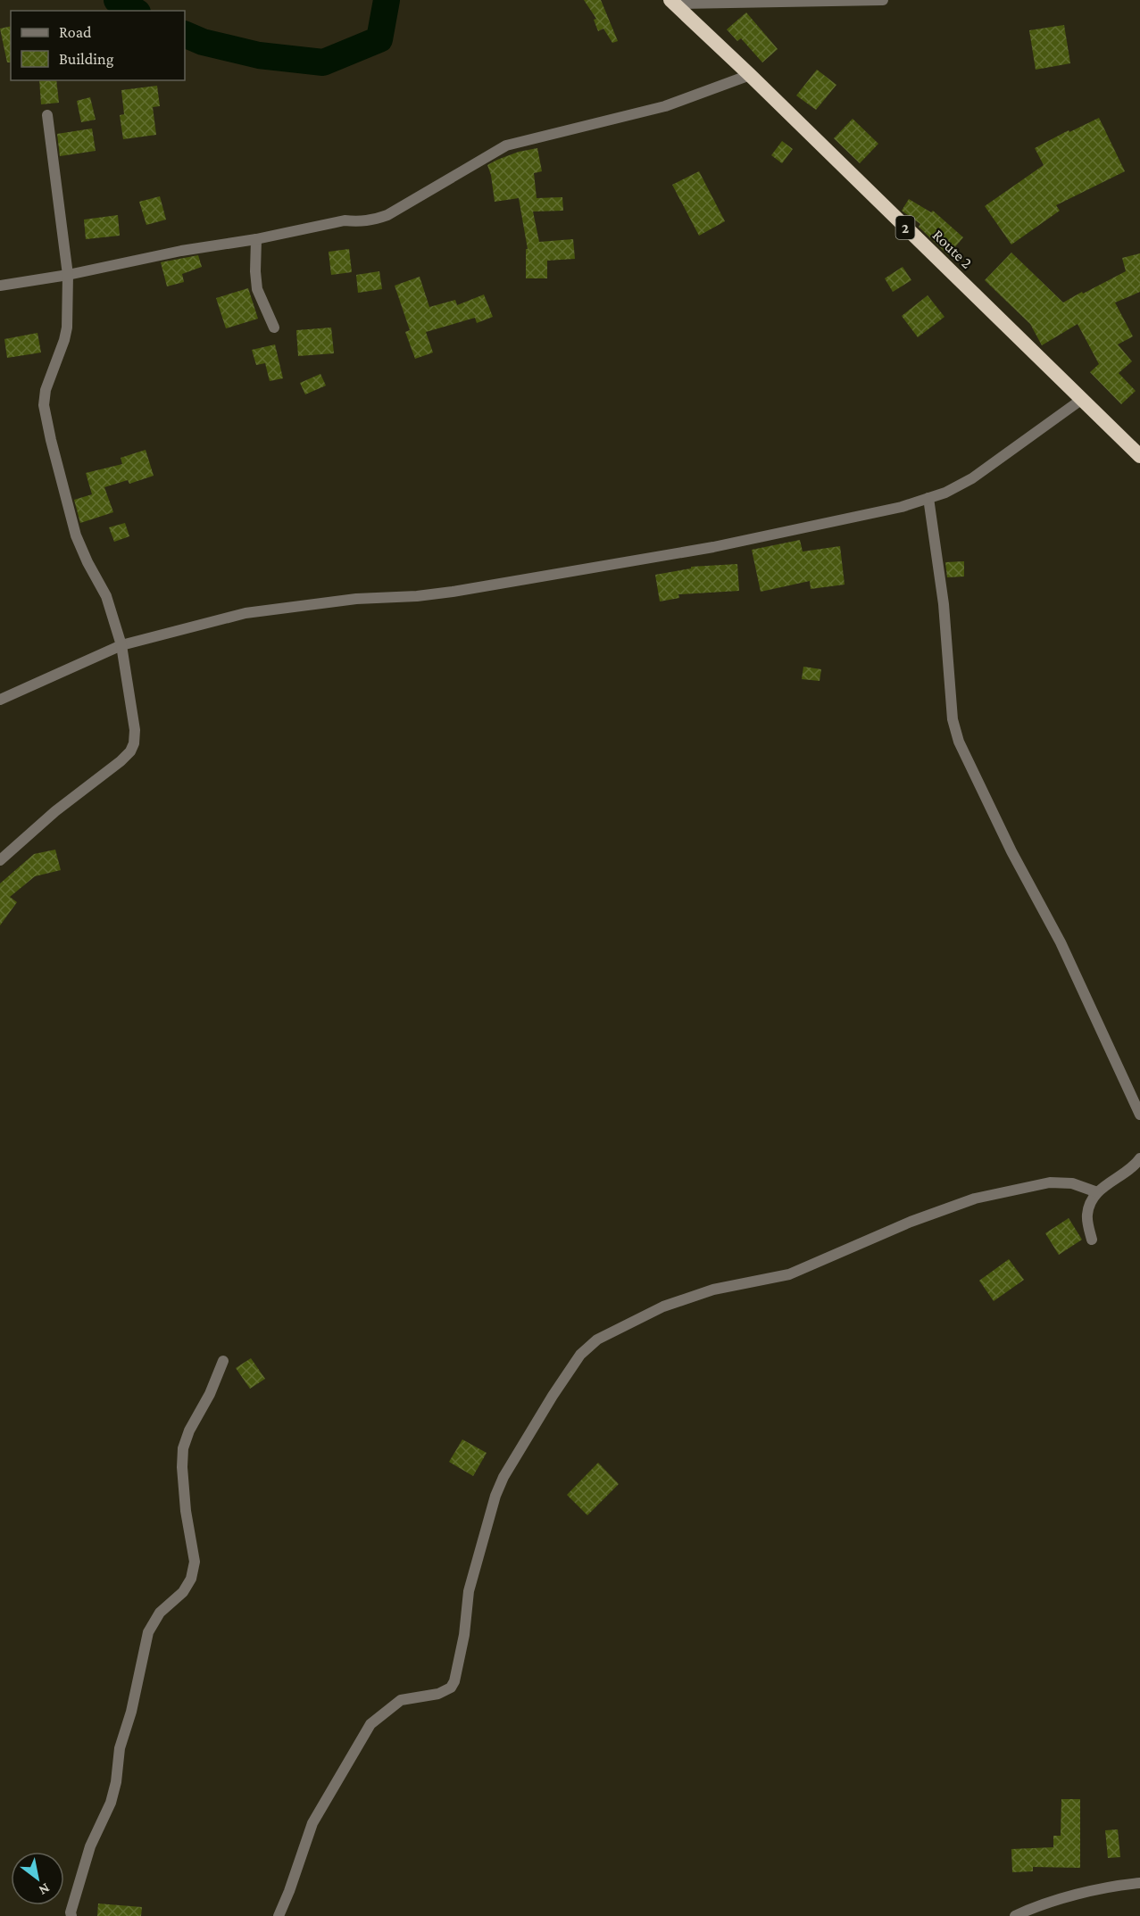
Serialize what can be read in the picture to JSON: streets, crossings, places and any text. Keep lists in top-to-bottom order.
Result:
{
  "streets": {
    "highway": ["2", "Route 2"]
  },
  "legend": ["Road", "Building"],
  "north": "bottom right"
}
